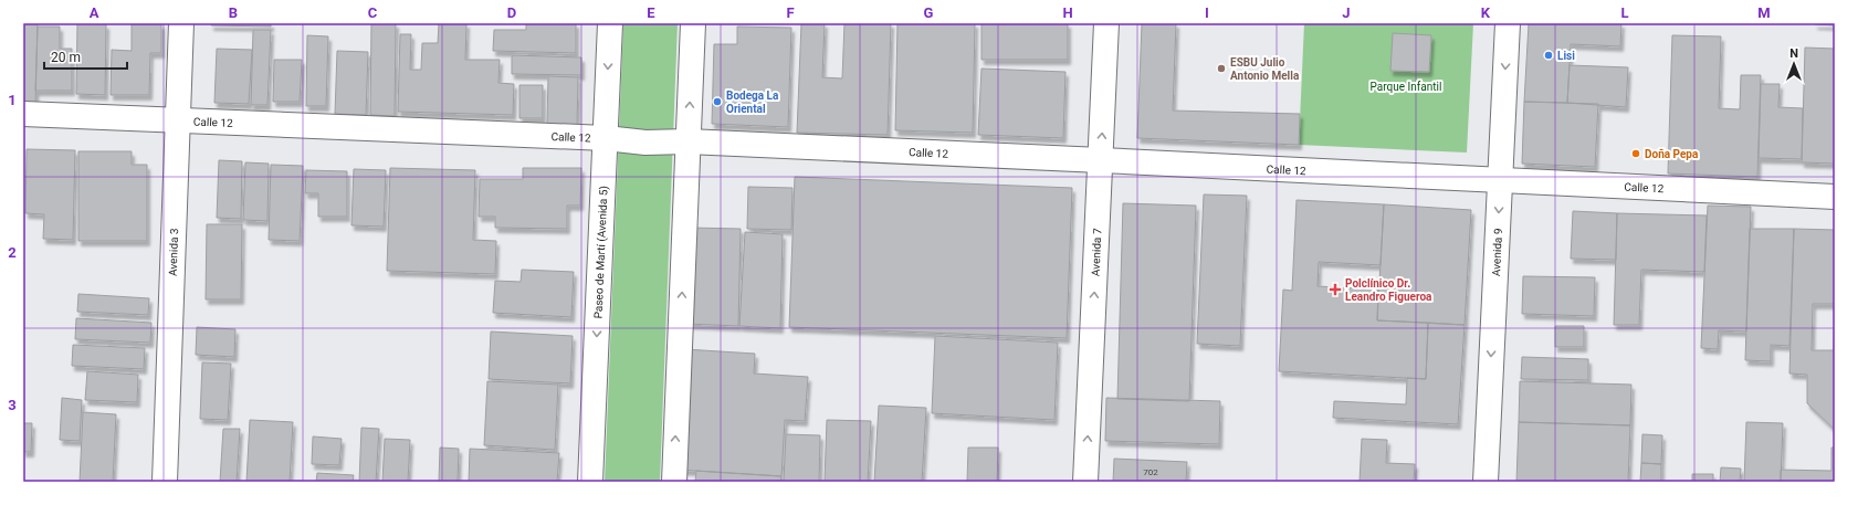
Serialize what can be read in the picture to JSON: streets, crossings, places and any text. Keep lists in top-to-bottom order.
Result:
{
  "streets": {
    "street": [
      "Calle 12",
      "Avenida 3",
      "Paseo de Martí (Avenida 5)",
      "Avenida 7",
      "Avenida 9"
    ]
  },
  "crossings": [
    ["Calle 12", "Avenida 3"],
    ["Calle 12", "Paseo de Martí (Avenida 5)"],
    ["Calle 12", "Avenida 7"],
    ["Calle 12", "Avenida 9"]
  ],
  "one_way": ["Avenida 7", "Avenida 9"],
  "parks": ["Parque Infantil"],
  "places": {
    "other": [
      "Lisi",
      "ESBU Julio Antonio Mella",
      "Bodega La Oriental",
      "Doña Pepa"
    ],
    "health": ["Polclínico Dr. Leandro Figueroa"]
  },
  "house_numbers": ["702"],
  "scale_bar": "20 m",
  "north": "top",
  "grid": {
    "columns": [
      "A",
      "B",
      "C",
      "D",
      "E",
      "F",
      "G",
      "H",
      "I",
      "J",
      "K",
      "L",
      "M"
    ],
    "rows": ["1", "2", "3"]
  }
}
